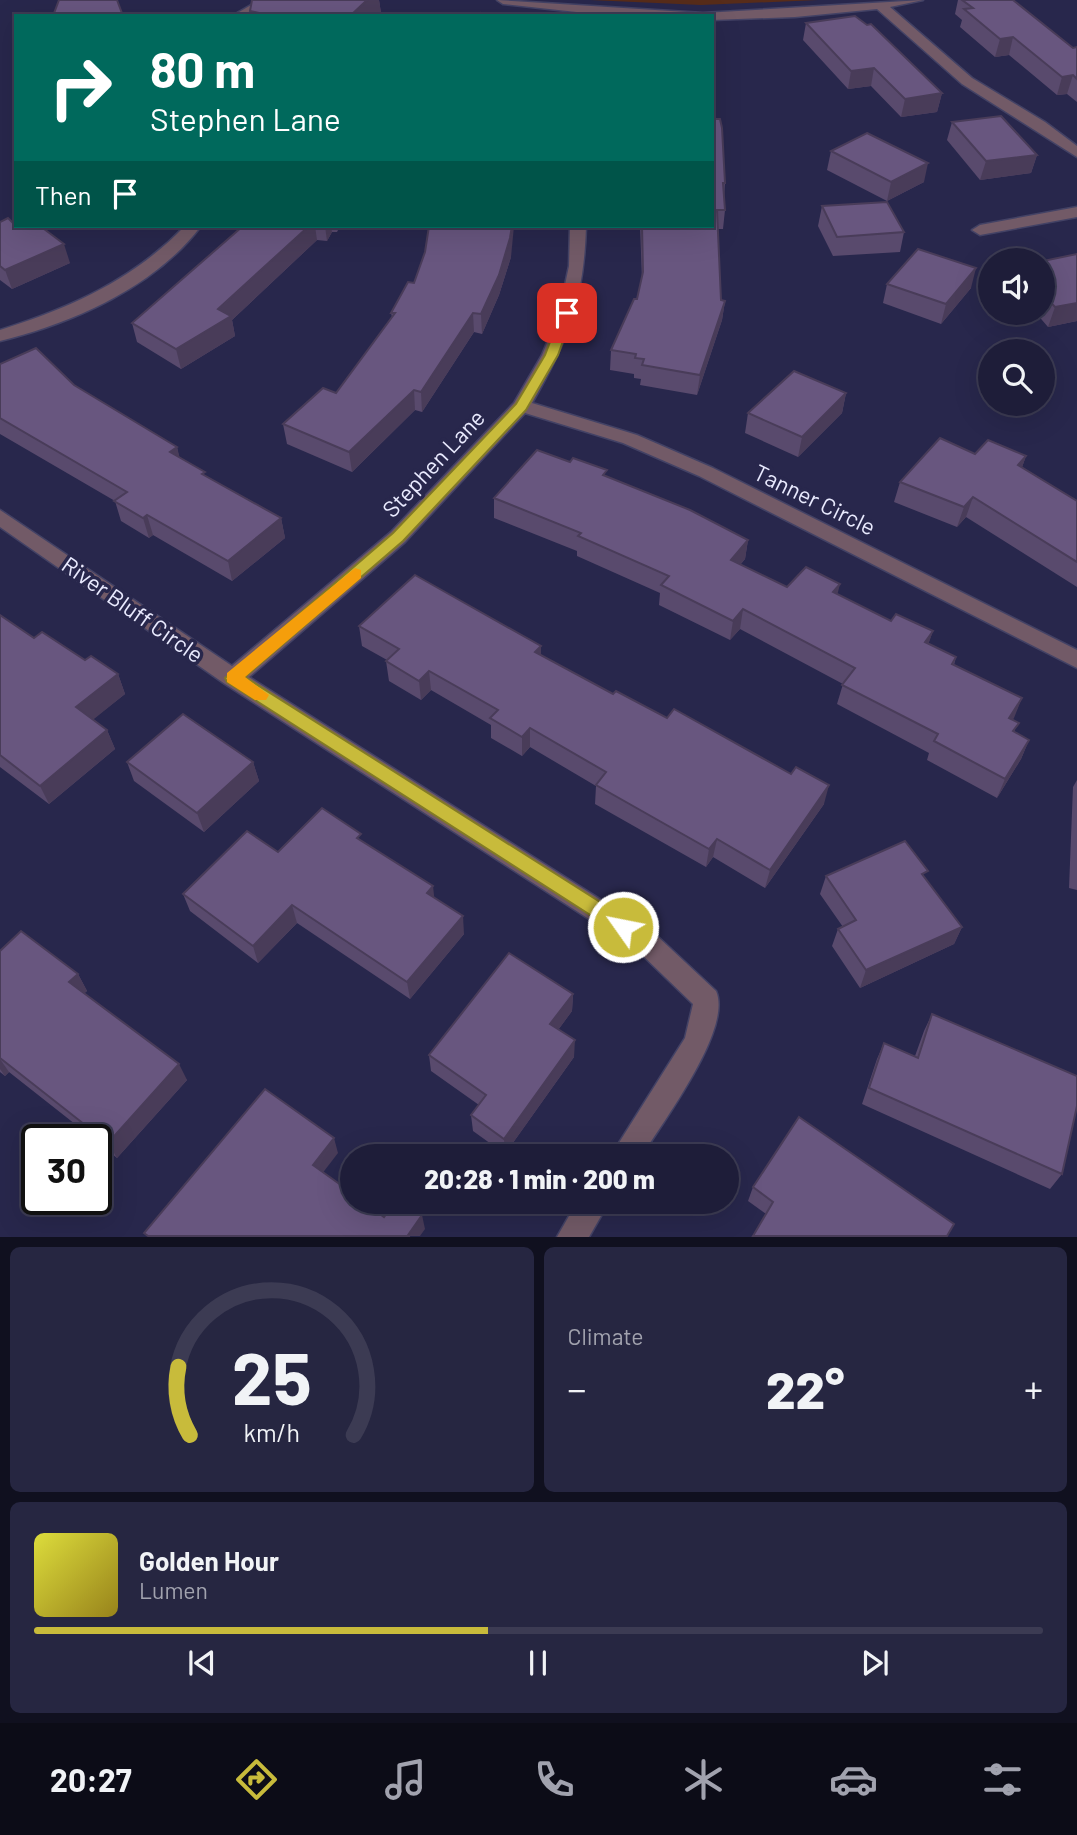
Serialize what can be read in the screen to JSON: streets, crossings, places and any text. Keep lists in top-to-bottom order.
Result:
{
  "streets": {
    "street": ["Stephen Lane", "Tanner Circle", "River Bluff Circle"]
  },
  "crossings": [
    ["Stephen Lane", "Tanner Circle"],
    ["Stephen Lane", "River Bluff Circle"]
  ],
  "page": {
    "turn": ["80 m", "Stephen Lane"],
    "then": "Then",
    "limit": "30",
    "trip": "20:28 · 1 min · 200 m",
    "tile": "Climate",
    "heat": ["−", "22°", "+"],
    "song": ["Golden Hour", "Lumen"],
    "tabs": "20:27",
    "gauge": ["25", "km/h"]
  }
}
